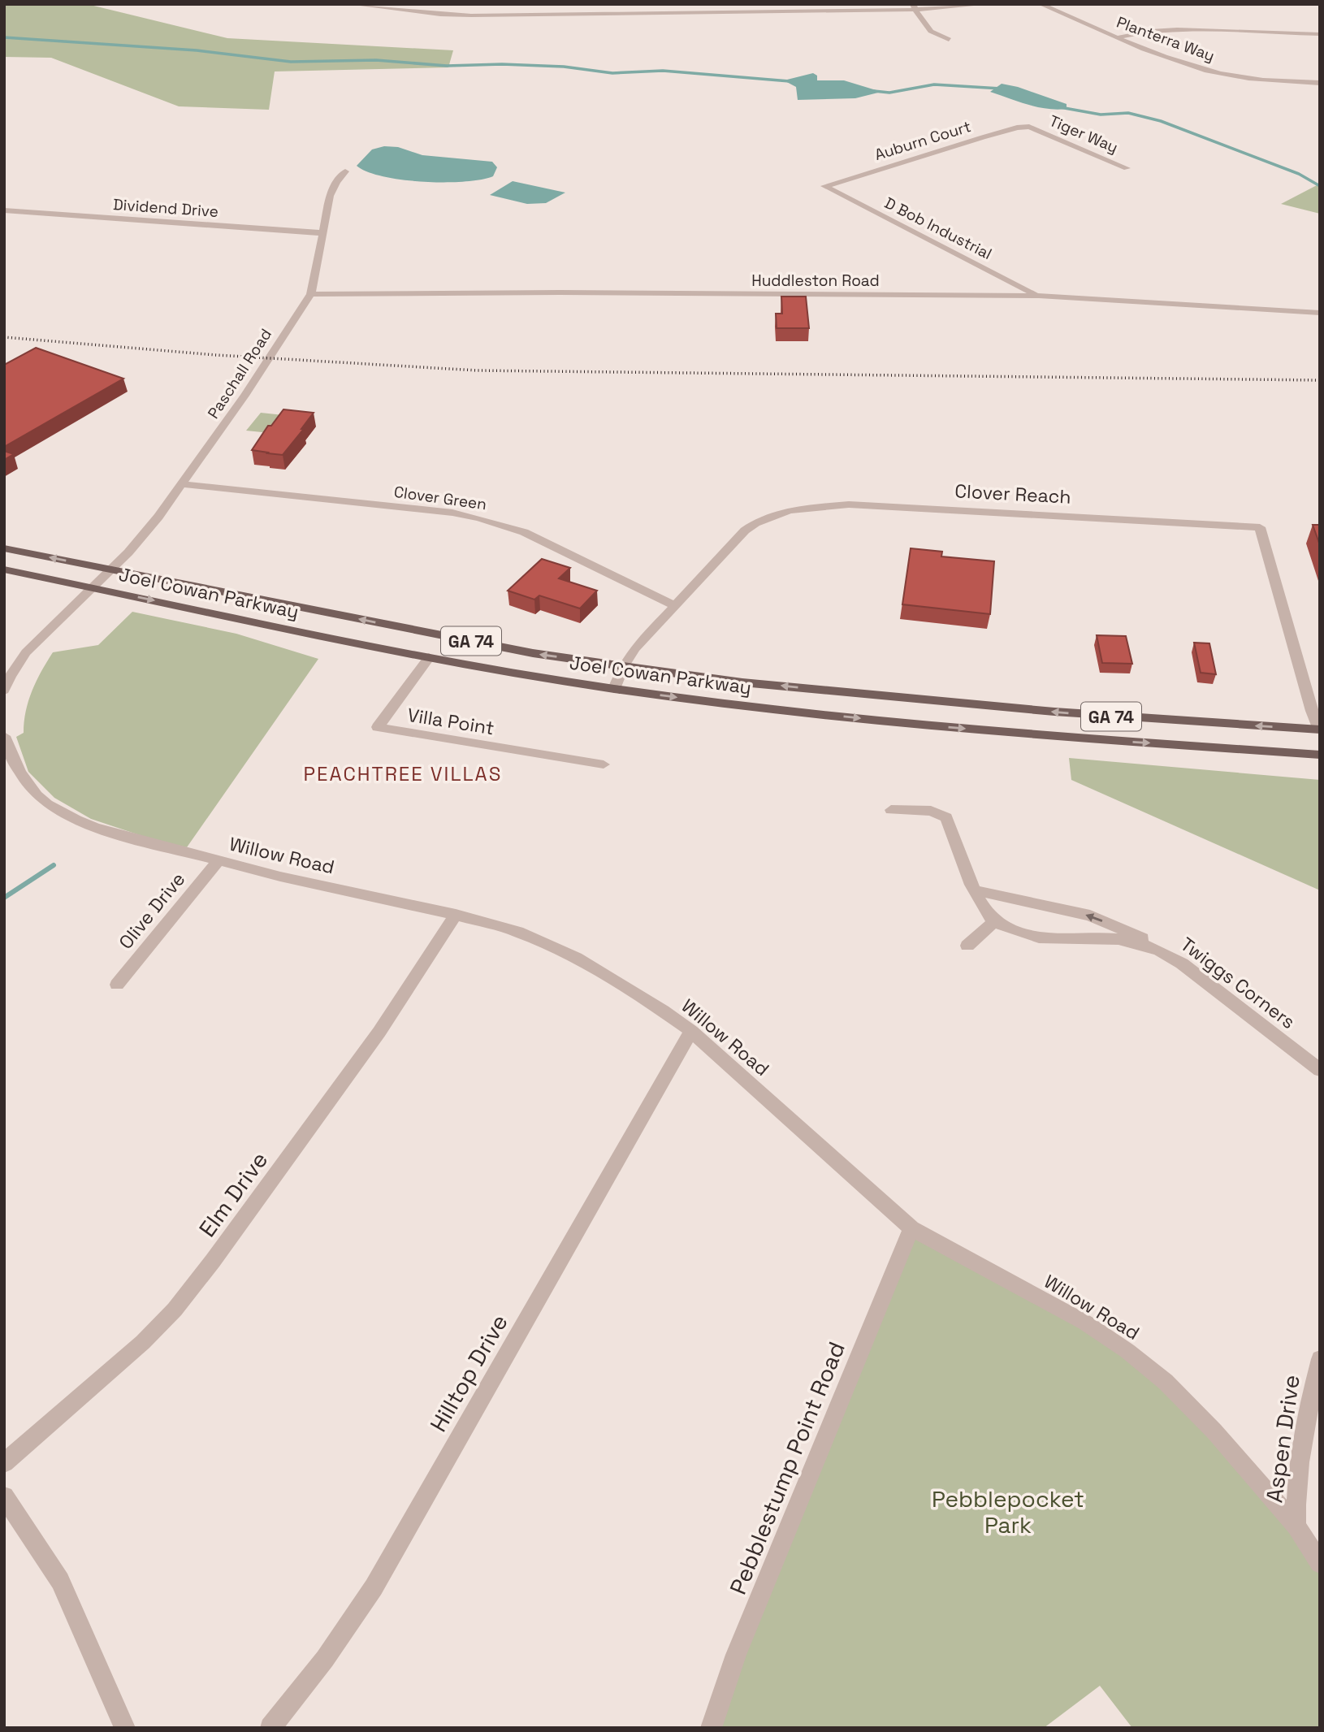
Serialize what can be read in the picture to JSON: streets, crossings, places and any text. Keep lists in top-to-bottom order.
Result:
{
  "streets": {
    "main road": ["Joel Cowan Parkway", "GA 74"],
    "street": [
      "Planterra Way",
      "Tiger Way",
      "Auburn Court",
      "Dividend Drive",
      "D Bob Industrial",
      "Huddleston Road",
      "Paschall Road",
      "Clover Reach",
      "Clover Green",
      "Villa Point",
      "Willow Road",
      "Olive Drive",
      "Twiggs Corners",
      "Elm Drive",
      "Hilltop Drive",
      "Aspen Drive",
      "Pebblestump Point Road"
    ]
  },
  "crossings": [
    ["Tiger Way", "Auburn Court"],
    ["Auburn Court", "D Bob Industrial"],
    ["Dividend Drive", "Paschall Road"],
    ["D Bob Industrial", "Huddleston Road"],
    ["Huddleston Road", "Paschall Road"],
    ["Paschall Road", "Clover Green"],
    ["Paschall Road", "Joel Cowan Parkway"],
    ["Clover Reach", "Clover Green"],
    ["Clover Reach", "Joel Cowan Parkway"],
    ["Joel Cowan Parkway", "Villa Point"],
    ["Willow Road", "Olive Drive"],
    ["Willow Road", "Elm Drive"],
    ["Willow Road", "Hilltop Drive"],
    ["Willow Road", "Aspen Drive"],
    ["Willow Road", "Pebblestump Point Road"]
  ],
  "districts": ["PEACHTREE VILLAS"],
  "parks": ["Pebblepocket Park"]
}
